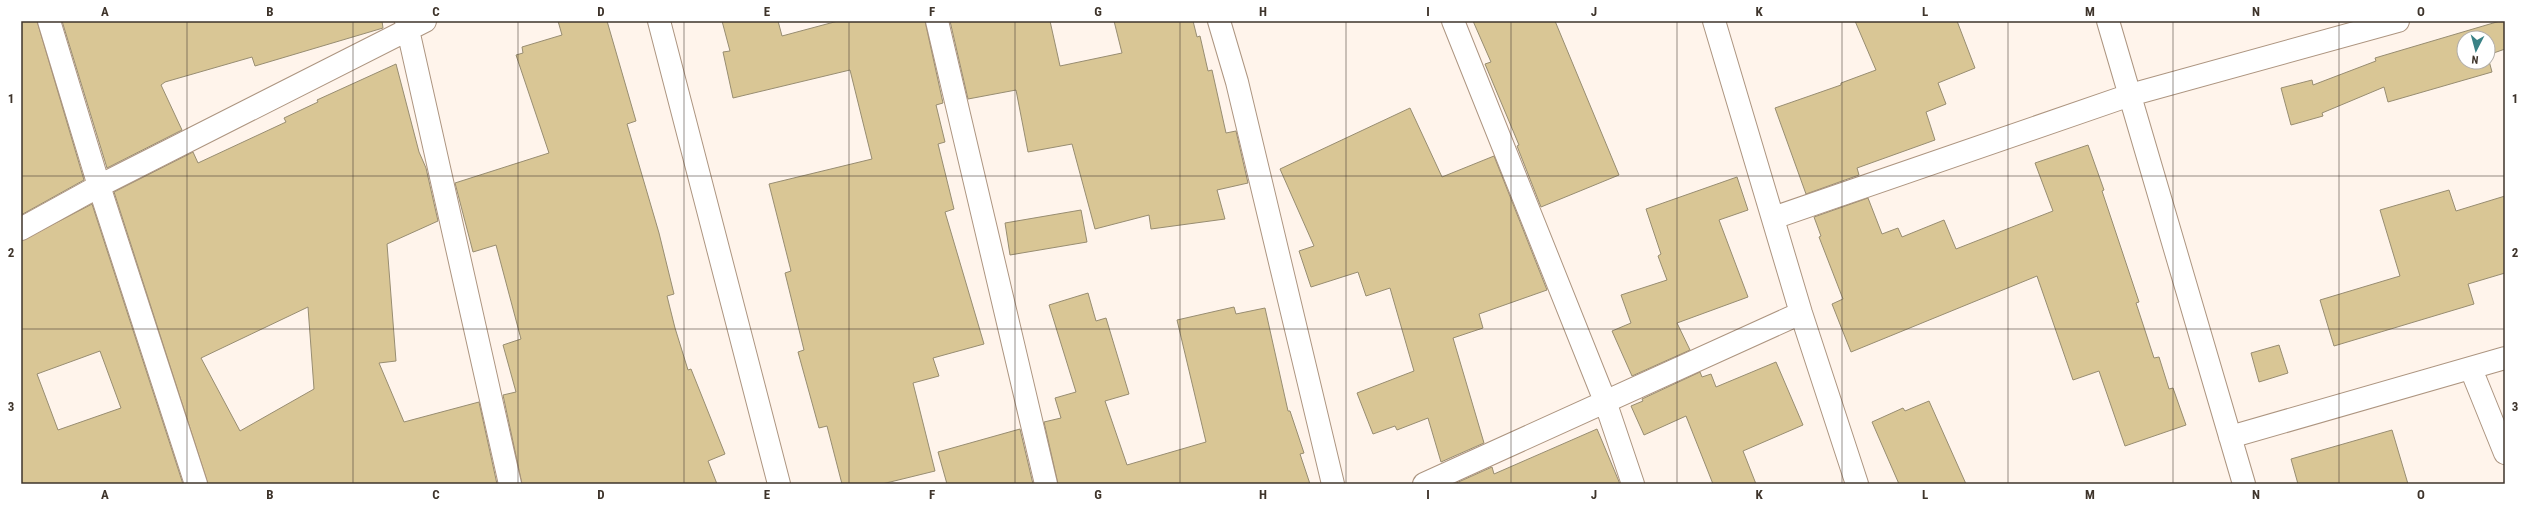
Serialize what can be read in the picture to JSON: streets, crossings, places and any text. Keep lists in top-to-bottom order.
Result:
{
  "north": "bottom",
  "grid": {
    "columns": [
      "A",
      "B",
      "C",
      "D",
      "E",
      "F",
      "G",
      "H",
      "I",
      "J",
      "K",
      "L",
      "M",
      "N",
      "O"
    ],
    "rows": ["1", "2", "3"]
  }
}
